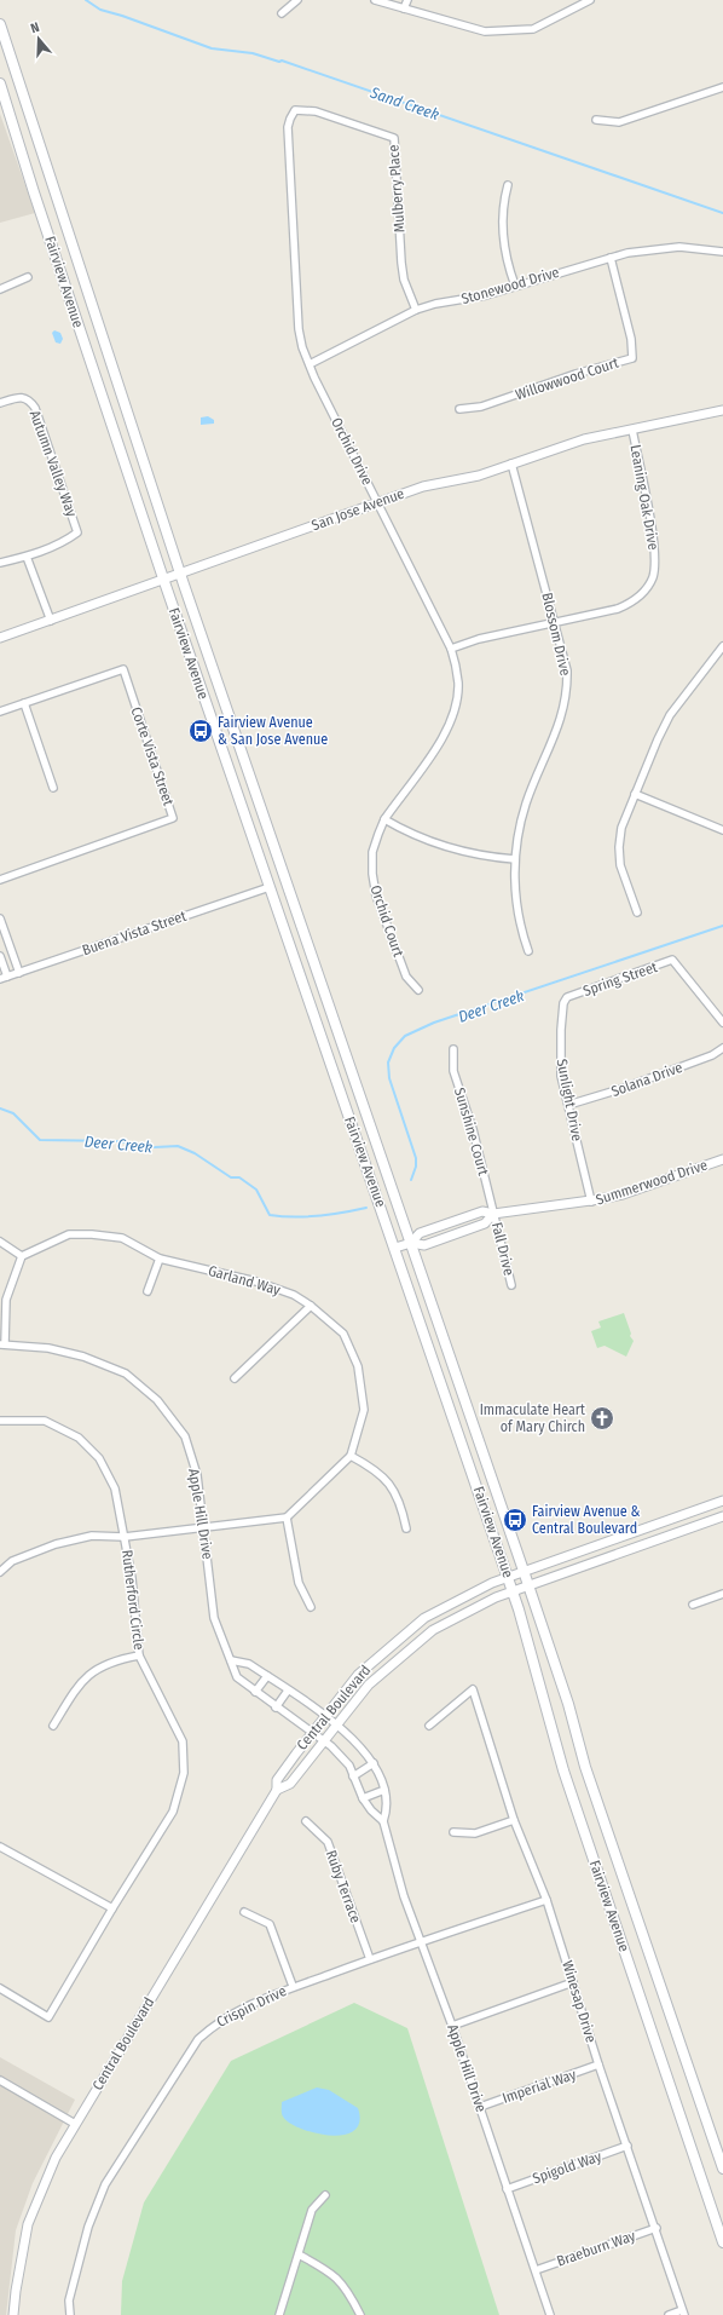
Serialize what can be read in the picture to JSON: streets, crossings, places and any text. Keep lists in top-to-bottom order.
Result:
{
  "streets": {
    "main road": ["Fairview Avenue"],
    "street": [
      "Mulberry Place",
      "Stonewood Drive",
      "Willowwood Court",
      "Orchid Drive",
      "Autumn Valley Way",
      "Leaning Oak Drive",
      "San Jose Avenue",
      "Blossom Drive",
      "Corte Vista Street",
      "Orchid Court",
      "Buena Vista Street",
      "Spring Street",
      "Solana Drive",
      "Sunlight Drive",
      "Sunshine Court",
      "Summerwood Drive",
      "Fall Drive",
      "Garland Way",
      "Apple Hill Drive",
      "Rutherford Circle",
      "Central Boulevard",
      "Ruby Terrace",
      "Winesap Drive",
      "Crispin Drive",
      "Imperial Way",
      "Spigold Way",
      "Braeburn Way"
    ]
  },
  "crossings": [
    ["Mulberry Place", "Stonewood Drive"],
    ["Mulberry Place", "Orchid Drive"],
    ["Fairview Avenue", "San Jose Avenue"],
    ["Fairview Avenue", "Buena Vista Street"],
    ["Fairview Avenue", "Summerwood Drive"],
    ["Fairview Avenue", "Central Boulevard"],
    ["Stonewood Drive", "Willowwood Court"],
    ["Stonewood Drive", "Orchid Drive"],
    ["Orchid Drive", "Leaning Oak Drive"],
    ["Orchid Drive", "San Jose Avenue"],
    ["Orchid Drive", "Orchid Court"],
    ["Leaning Oak Drive", "San Jose Avenue"],
    ["Leaning Oak Drive", "Blossom Drive"],
    ["San Jose Avenue", "Blossom Drive"],
    ["Spring Street", "Sunlight Drive"],
    ["Solana Drive", "Sunlight Drive"],
    ["Sunlight Drive", "Summerwood Drive"],
    ["Sunshine Court", "Summerwood Drive"],
    ["Sunshine Court", "Fall Drive"],
    ["Summerwood Drive", "Fall Drive"],
    ["Apple Hill Drive", "Central Boulevard"],
    ["Apple Hill Drive", "Crispin Drive"],
    ["Apple Hill Drive", "Imperial Way"],
    ["Apple Hill Drive", "Spigold Way"],
    ["Apple Hill Drive", "Braeburn Way"],
    ["Ruby Terrace", "Crispin Drive"],
    ["Winesap Drive", "Crispin Drive"],
    ["Winesap Drive", "Imperial Way"],
    ["Winesap Drive", "Spigold Way"],
    ["Winesap Drive", "Braeburn Way"]
  ],
  "water": ["Sand Creek", "Deer Creek"],
  "places": {
    "bus stop": ["Fairview Avenue & San Jose Avenue", "Fairview Avenue & Central Boulevard"],
    "church": ["Immaculate Heart of Mary Chirch"]
  },
  "north": "top"
}
